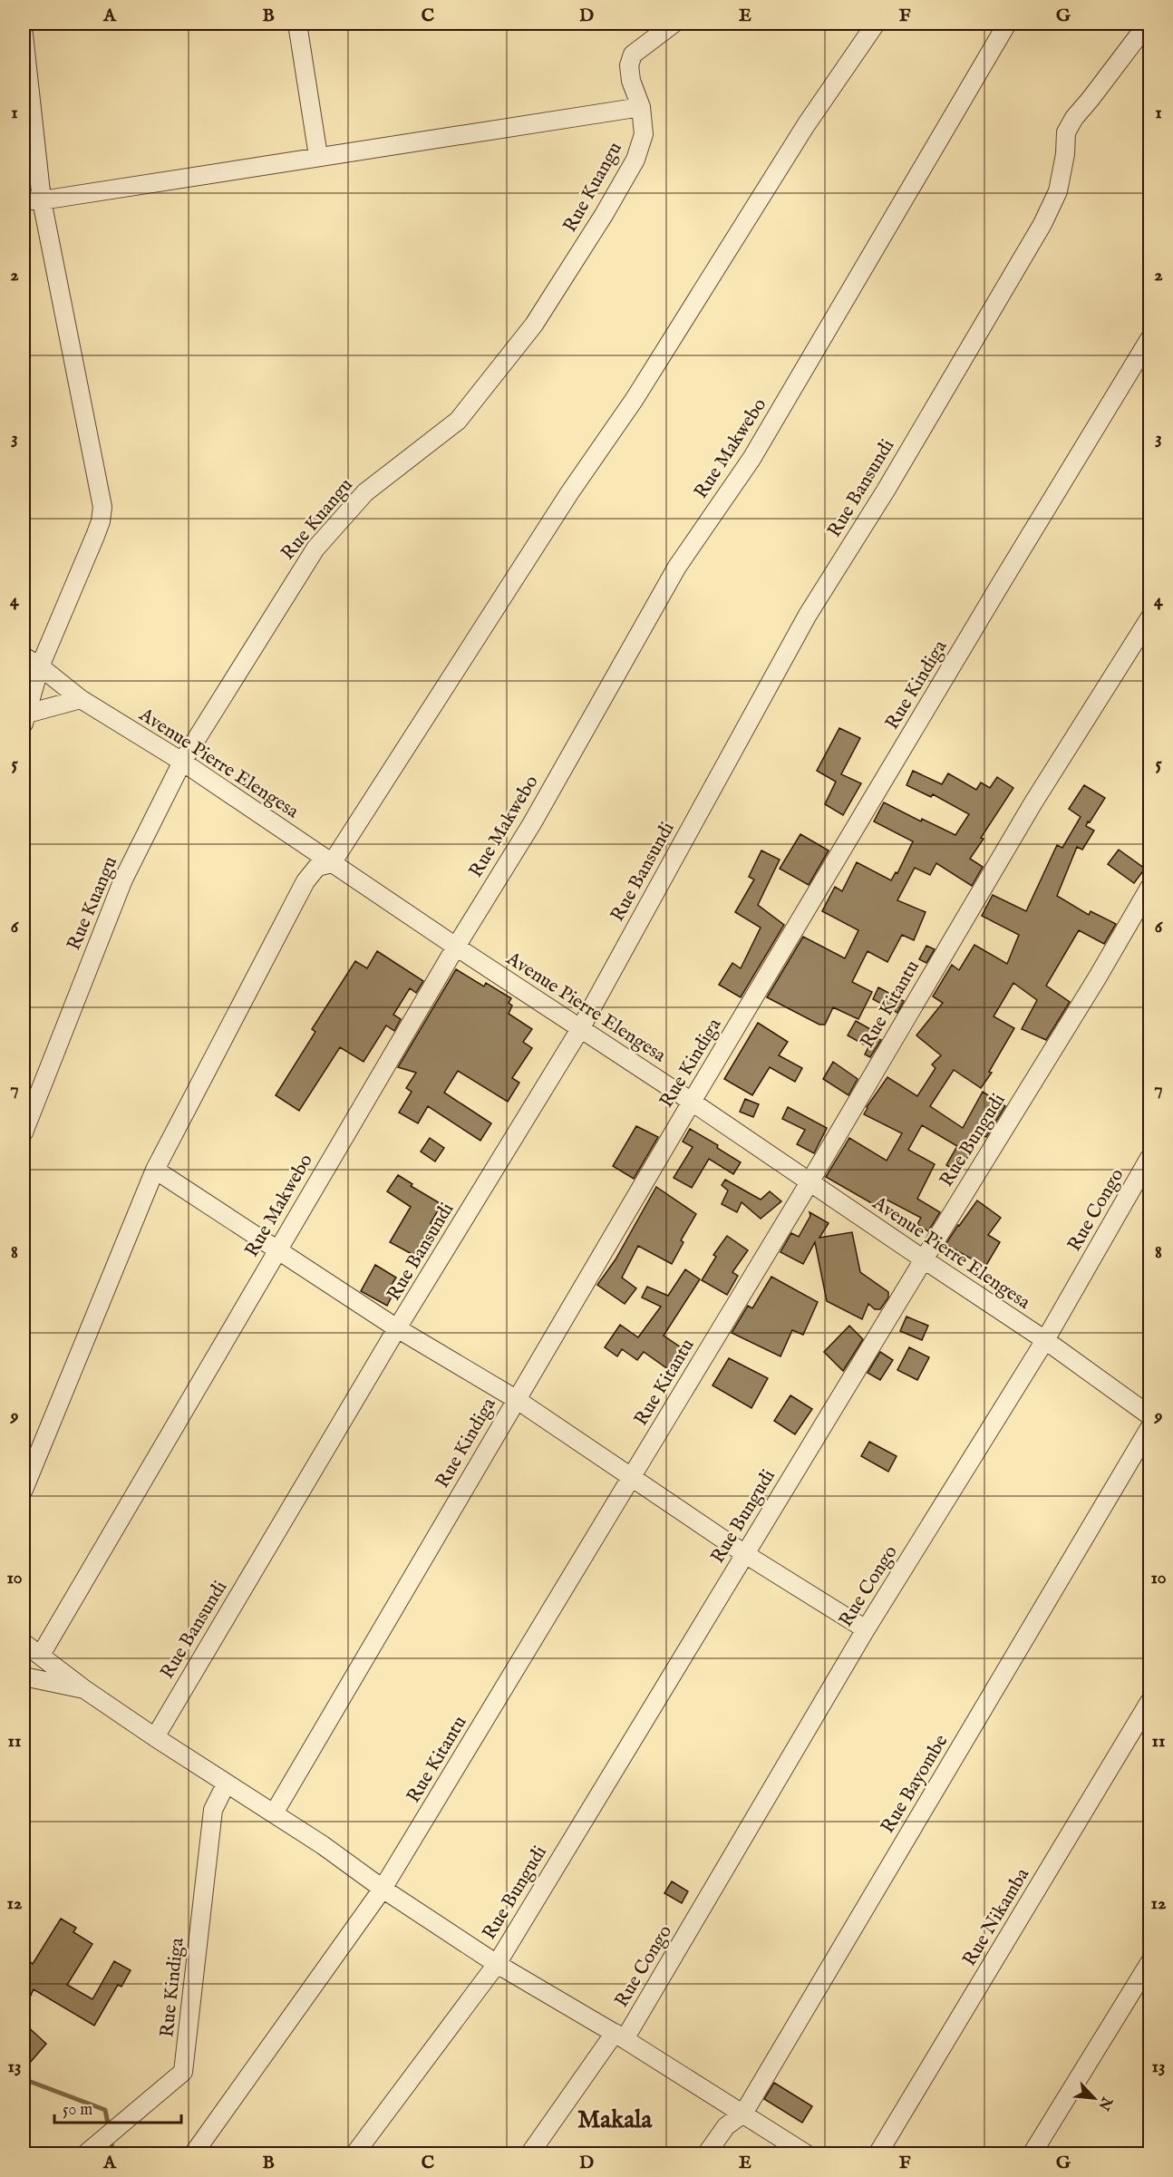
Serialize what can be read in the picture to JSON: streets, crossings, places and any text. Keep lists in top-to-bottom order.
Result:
{
  "streets": {
    "street": [
      "Rue Kuangu",
      "Rue Makwebo",
      "Rue Bansundi",
      "Rue Kindiga",
      "Avenue Pierre Elengesa",
      "Rue Kitantu",
      "Rue Bungudi",
      "Rue Congo",
      "Rue Bayombe",
      "Rue Nikamba"
    ]
  },
  "crossings": [
    ["Rue Kuangu", "Avenue Pierre Elengesa"],
    ["Rue Makwebo", "Avenue Pierre Elengesa"],
    ["Rue Bansundi", "Avenue Pierre Elengesa"],
    ["Rue Kindiga", "Avenue Pierre Elengesa"],
    ["Avenue Pierre Elengesa", "Rue Kitantu"],
    ["Avenue Pierre Elengesa", "Rue Bungudi"],
    ["Avenue Pierre Elengesa", "Rue Congo"]
  ],
  "districts": ["Makala"],
  "scale_bar": "50 m",
  "north": "bottom right",
  "grid": {
    "columns": [
      "A",
      "B",
      "C",
      "D",
      "E",
      "F",
      "G"
    ],
    "rows": [
      "1",
      "2",
      "3",
      "4",
      "5",
      "6",
      "7",
      "8",
      "9",
      "10",
      "11",
      "12",
      "13"
    ]
  }
}
